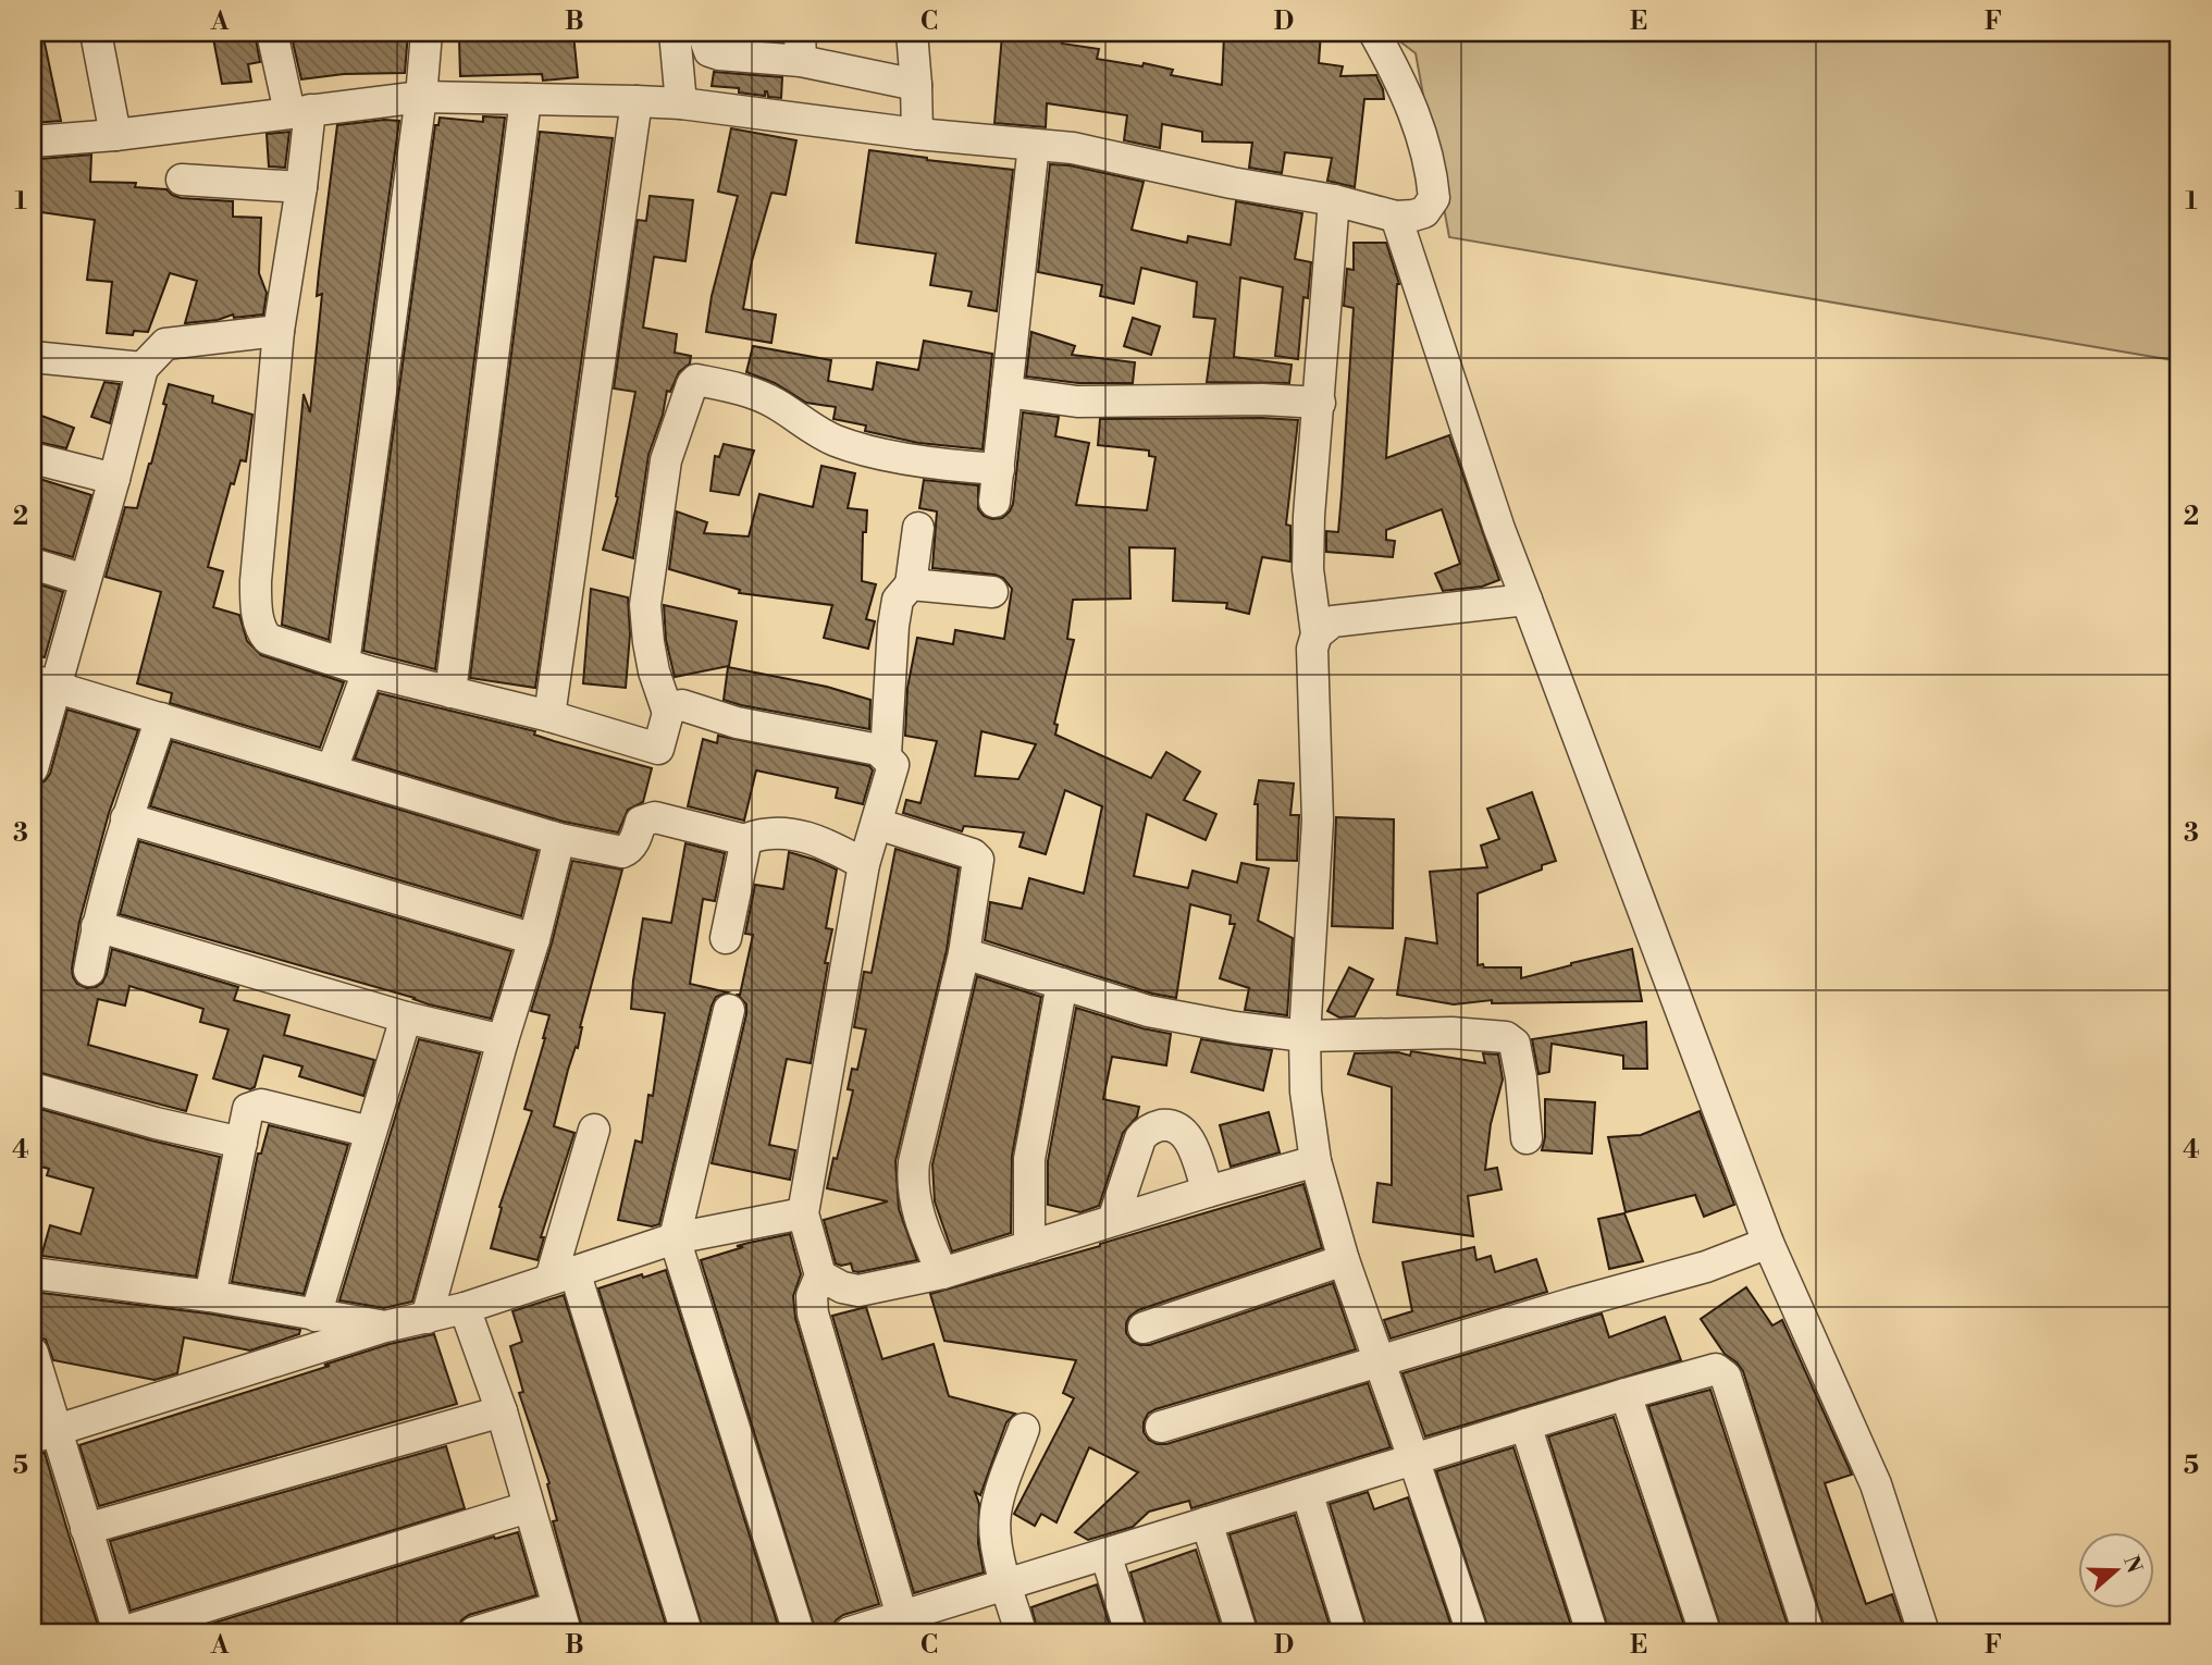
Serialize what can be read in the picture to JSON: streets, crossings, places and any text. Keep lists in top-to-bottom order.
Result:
{
  "north": "right",
  "grid": {
    "columns": [
      "A",
      "B",
      "C",
      "D",
      "E",
      "F"
    ],
    "rows": [
      "1",
      "2",
      "3",
      "4",
      "5"
    ]
  }
}
